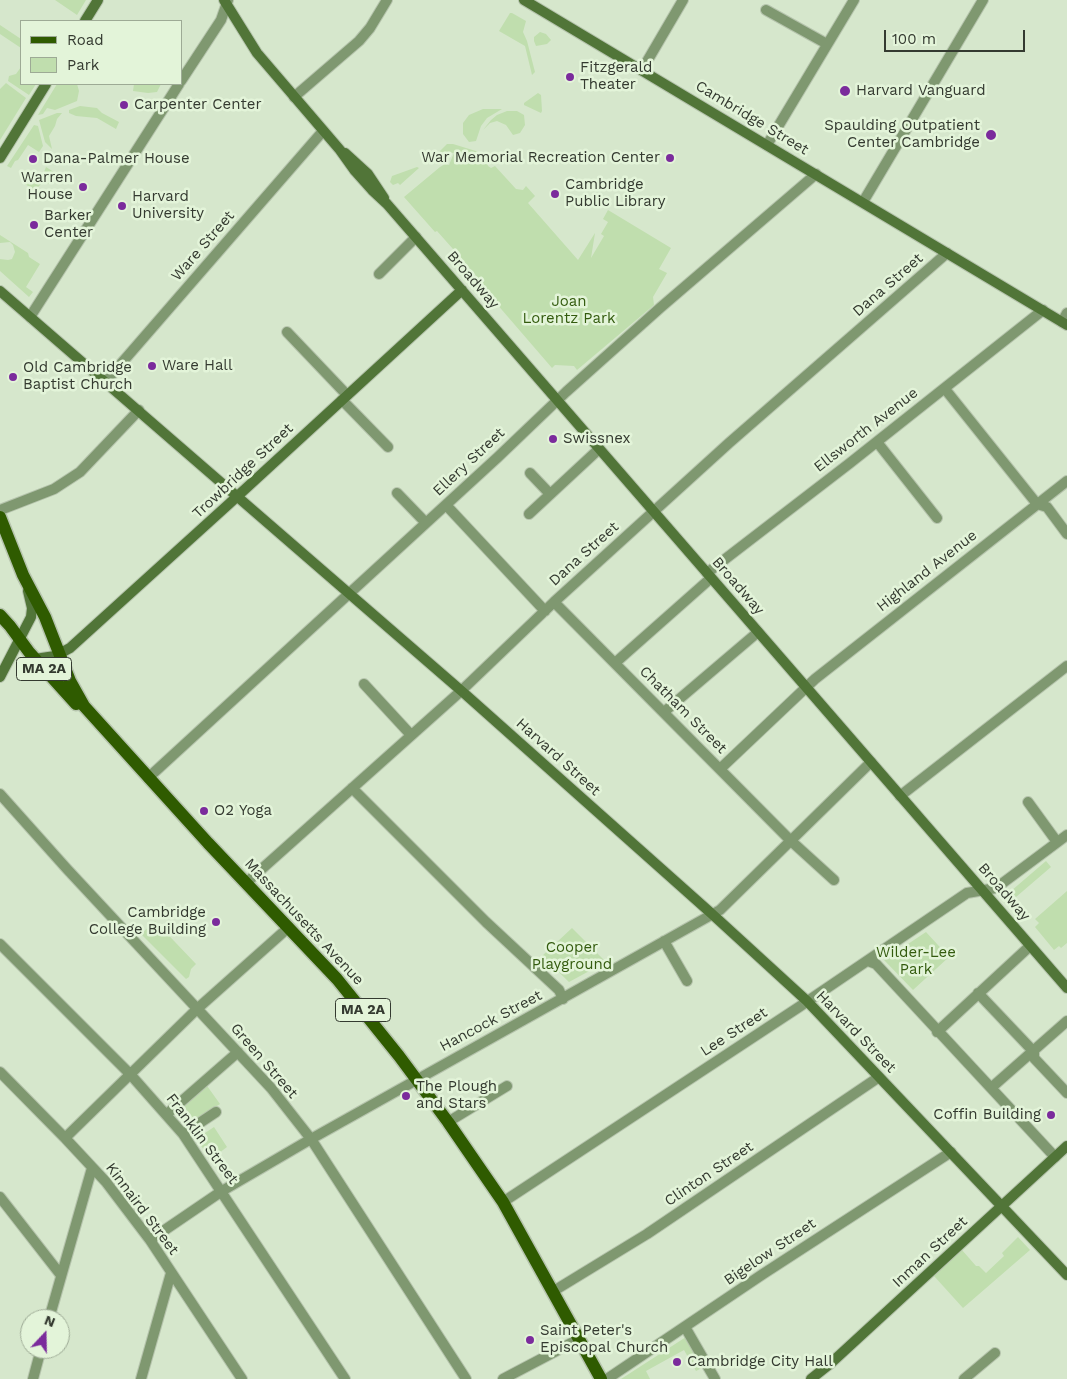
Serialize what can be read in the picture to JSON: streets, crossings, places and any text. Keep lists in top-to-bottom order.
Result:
{
  "streets": {
    "main road": [
      "Cambridge Street",
      "Broadway",
      "Trowbridge Street",
      "MA 2A",
      "Harvard Street",
      "Massachusetts Avenue",
      "Inman Street"
    ],
    "street": [
      "Ware Street",
      "Dana Street",
      "Ellsworth Avenue",
      "Ellery Street",
      "Highland Avenue",
      "Chatham Street",
      "Hancock Street",
      "Lee Street",
      "Green Street",
      "Franklin Street",
      "Clinton Street",
      "Kinnaird Street",
      "Bigelow Street"
    ]
  },
  "crossings": [
    ["Cambridge Street", "Dana Street"],
    ["Cambridge Street", "Ellsworth Avenue"],
    ["Cambridge Street", "Ellery Street"],
    ["Ware Street", "Broadway"],
    ["Ware Street", "Harvard Street"],
    ["Broadway", "Dana Street"],
    ["Broadway", "Ellsworth Avenue"],
    ["Broadway", "Ellery Street"],
    ["Broadway", "Trowbridge Street"],
    ["Broadway", "Highland Avenue"],
    ["Broadway", "Hancock Street"],
    ["Broadway", "Lee Street"],
    ["Dana Street", "Chatham Street"],
    ["Dana Street", "Harvard Street"],
    ["Dana Street", "Massachusetts Avenue"],
    ["Ellsworth Avenue", "Chatham Street"],
    ["Ellery Street", "Harvard Street"],
    ["Ellery Street", "Massachusetts Avenue"],
    ["Trowbridge Street", "MA 2A"],
    ["Trowbridge Street", "Harvard Street"],
    ["Trowbridge Street", "Massachusetts Avenue"],
    ["Highland Avenue", "Chatham Street"],
    ["MA 2A", "Massachusetts Avenue"],
    ["Chatham Street", "Hancock Street"],
    ["Harvard Street", "Hancock Street"],
    ["Harvard Street", "Lee Street"],
    ["Harvard Street", "Clinton Street"],
    ["Harvard Street", "Bigelow Street"],
    ["Harvard Street", "Inman Street"],
    ["Massachusetts Avenue", "Hancock Street"],
    ["Massachusetts Avenue", "Lee Street"],
    ["Massachusetts Avenue", "Clinton Street"],
    ["Hancock Street", "Green Street"],
    ["Hancock Street", "Franklin Street"],
    ["Hancock Street", "Kinnaird Street"]
  ],
  "parks": ["Joan Lorentz Park", "Cooper Playground", "Wilder-Lee Park"],
  "places": [
    "Fitzgerald Theater",
    "Harvard Vanguard",
    "Carpenter Center",
    "Spaulding Outpatient Center Cambridge",
    "War Memorial Recreation Center",
    "Dana-Palmer House",
    "Warren House",
    "Cambridge Public Library",
    "Harvard University",
    "Barker Center",
    "Ware Hall",
    "Old Cambridge Baptist Church",
    "Swissnex",
    "O2 Yoga",
    "Cambridge College Building",
    "The Plough and Stars",
    "Coffin Building",
    "Saint Peter's Episcopal Church",
    "Cambridge City Hall"
  ],
  "legend": ["Road", "Park"],
  "scale_bar": "100 m",
  "north": "top"
}
